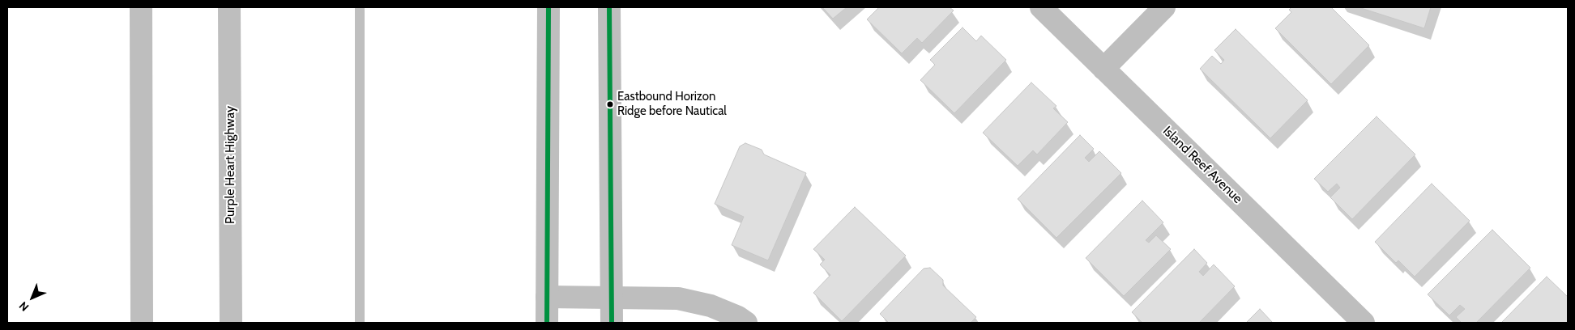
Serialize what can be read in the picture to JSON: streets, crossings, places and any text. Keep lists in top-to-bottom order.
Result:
{
  "streets": {
    "main road": ["Purple Heart Highway", "Island Reef Avenue"]
  },
  "places": ["Eastbound Horizon Ridge before Nautical"],
  "north": "bottom left"
}
